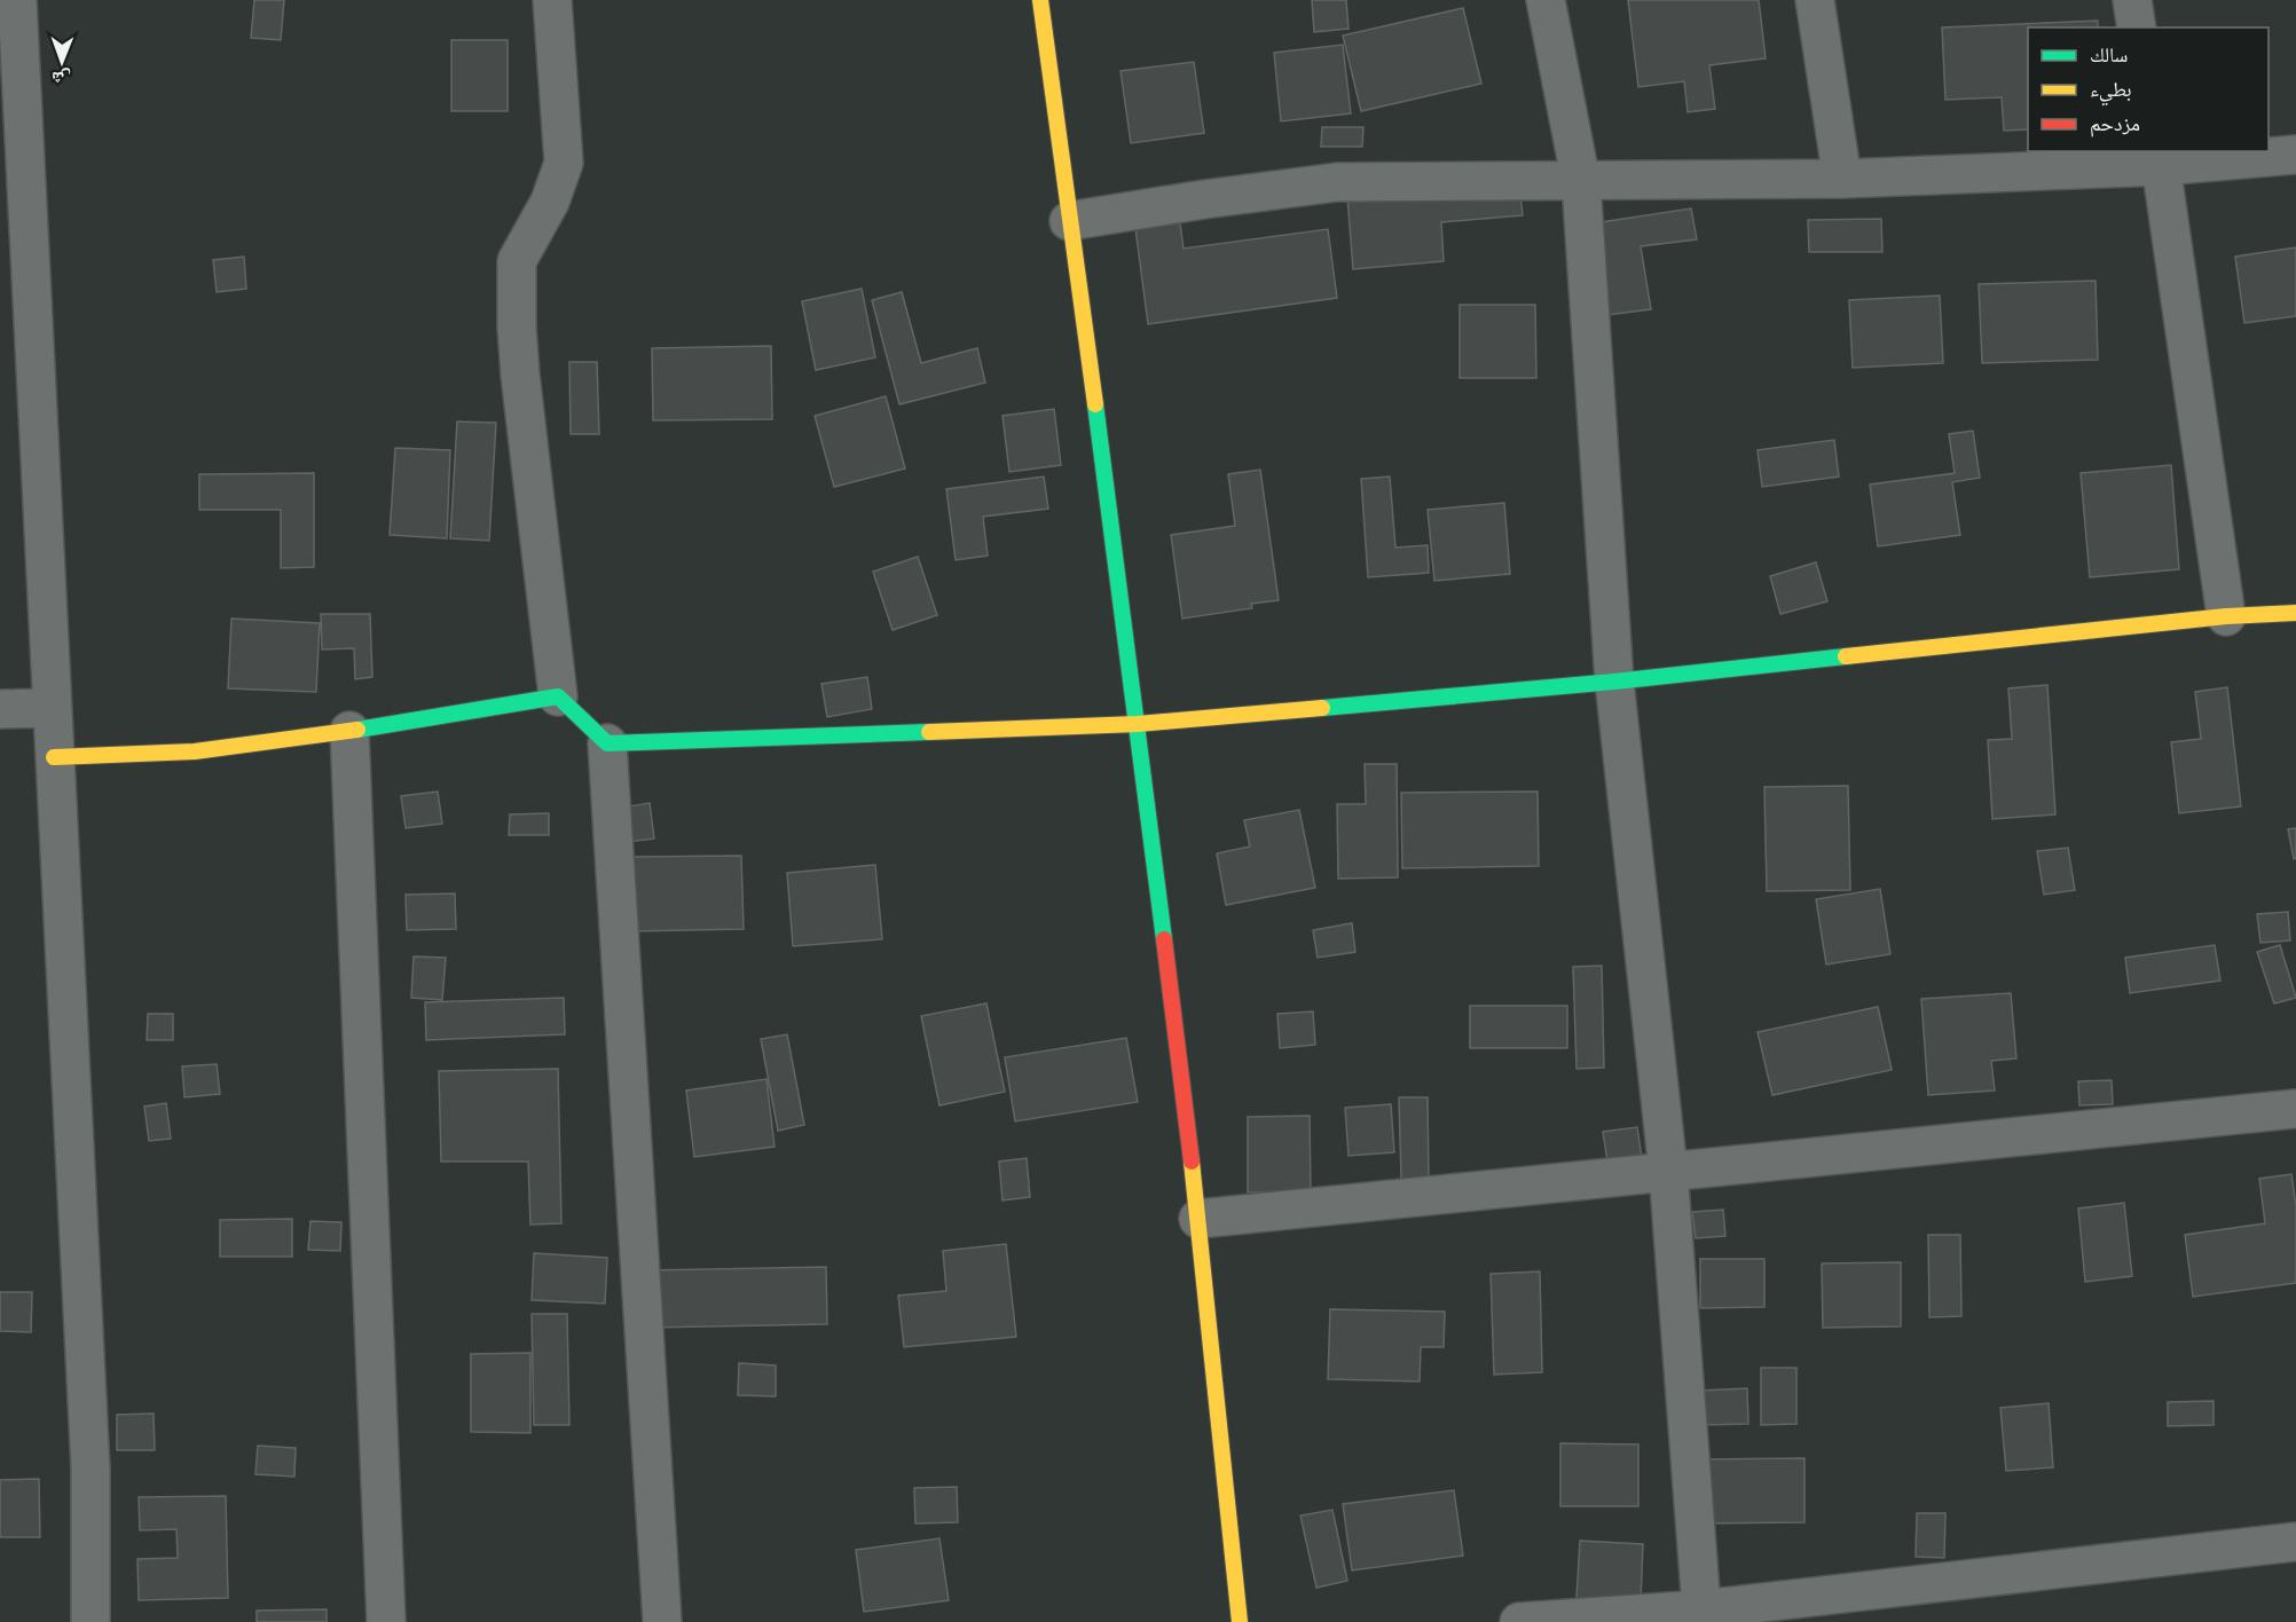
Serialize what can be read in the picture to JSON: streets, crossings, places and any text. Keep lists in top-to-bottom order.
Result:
{
  "legend": ["سالك", "بطيء", "مزدحم"],
  "north": "bottom"
}
